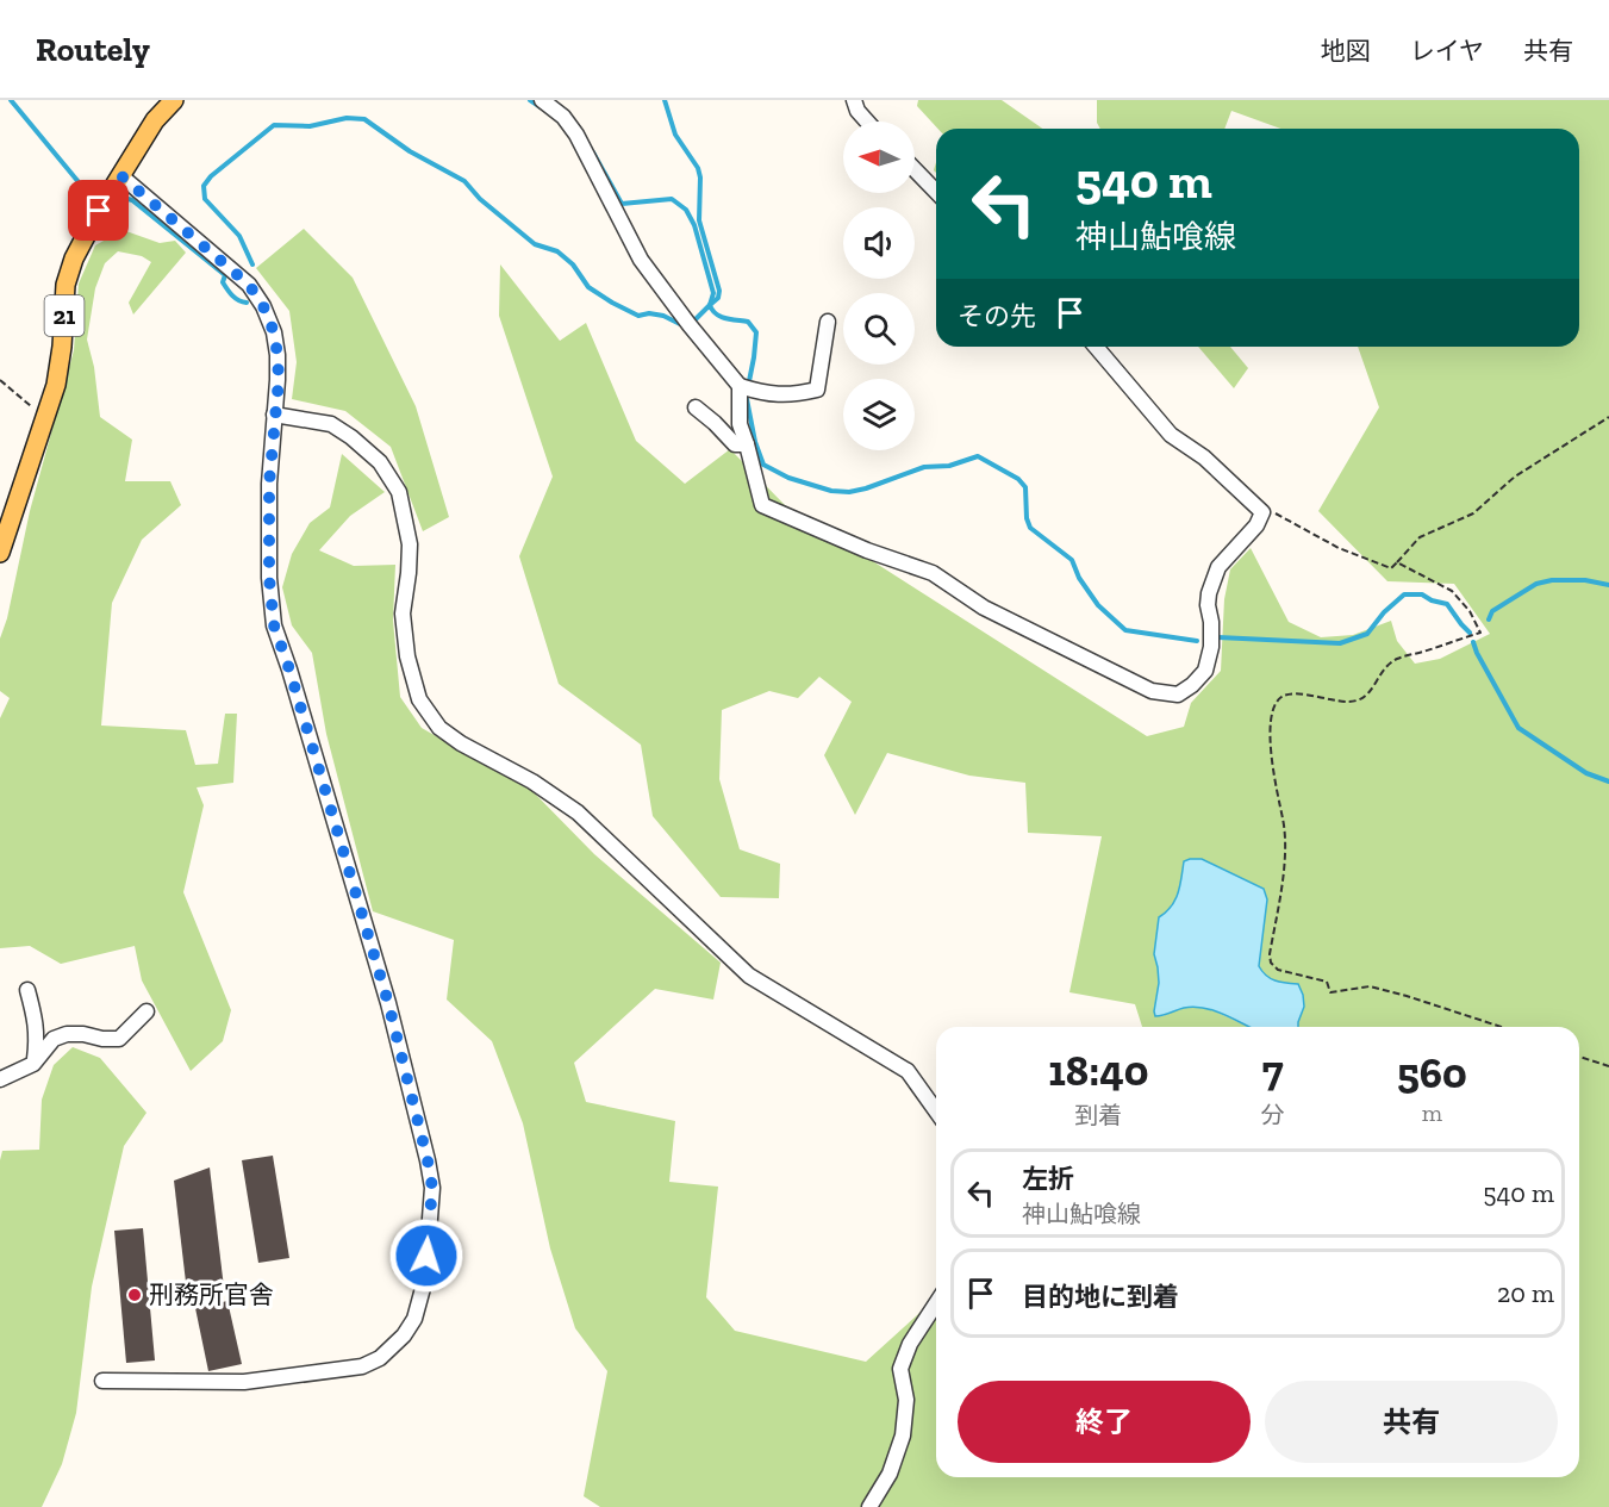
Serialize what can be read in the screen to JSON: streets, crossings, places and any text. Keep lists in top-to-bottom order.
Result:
{
  "streets": {
    "main road": ["21"]
  },
  "places": ["刑務所官舎"],
  "north": "left",
  "page": {
    "header": "Routely",
    "nav": ["地図", "レイヤ", "共有"],
    "turn": ["540 m", "神山鮎喰線"],
    "then": "その先",
    "eta": [
      "18:40",
      "到着",
      "7",
      "分",
      "560",
      "m"
    ],
    "list": [
      {
        "name": "左折",
        "note": "神山鮎喰線",
        "value": "540 m"
      },
      {
        "name": "目的地に到着",
        "value": "20 m"
      }
    ],
    "buttons": ["終了", "共有"]
  }
}
